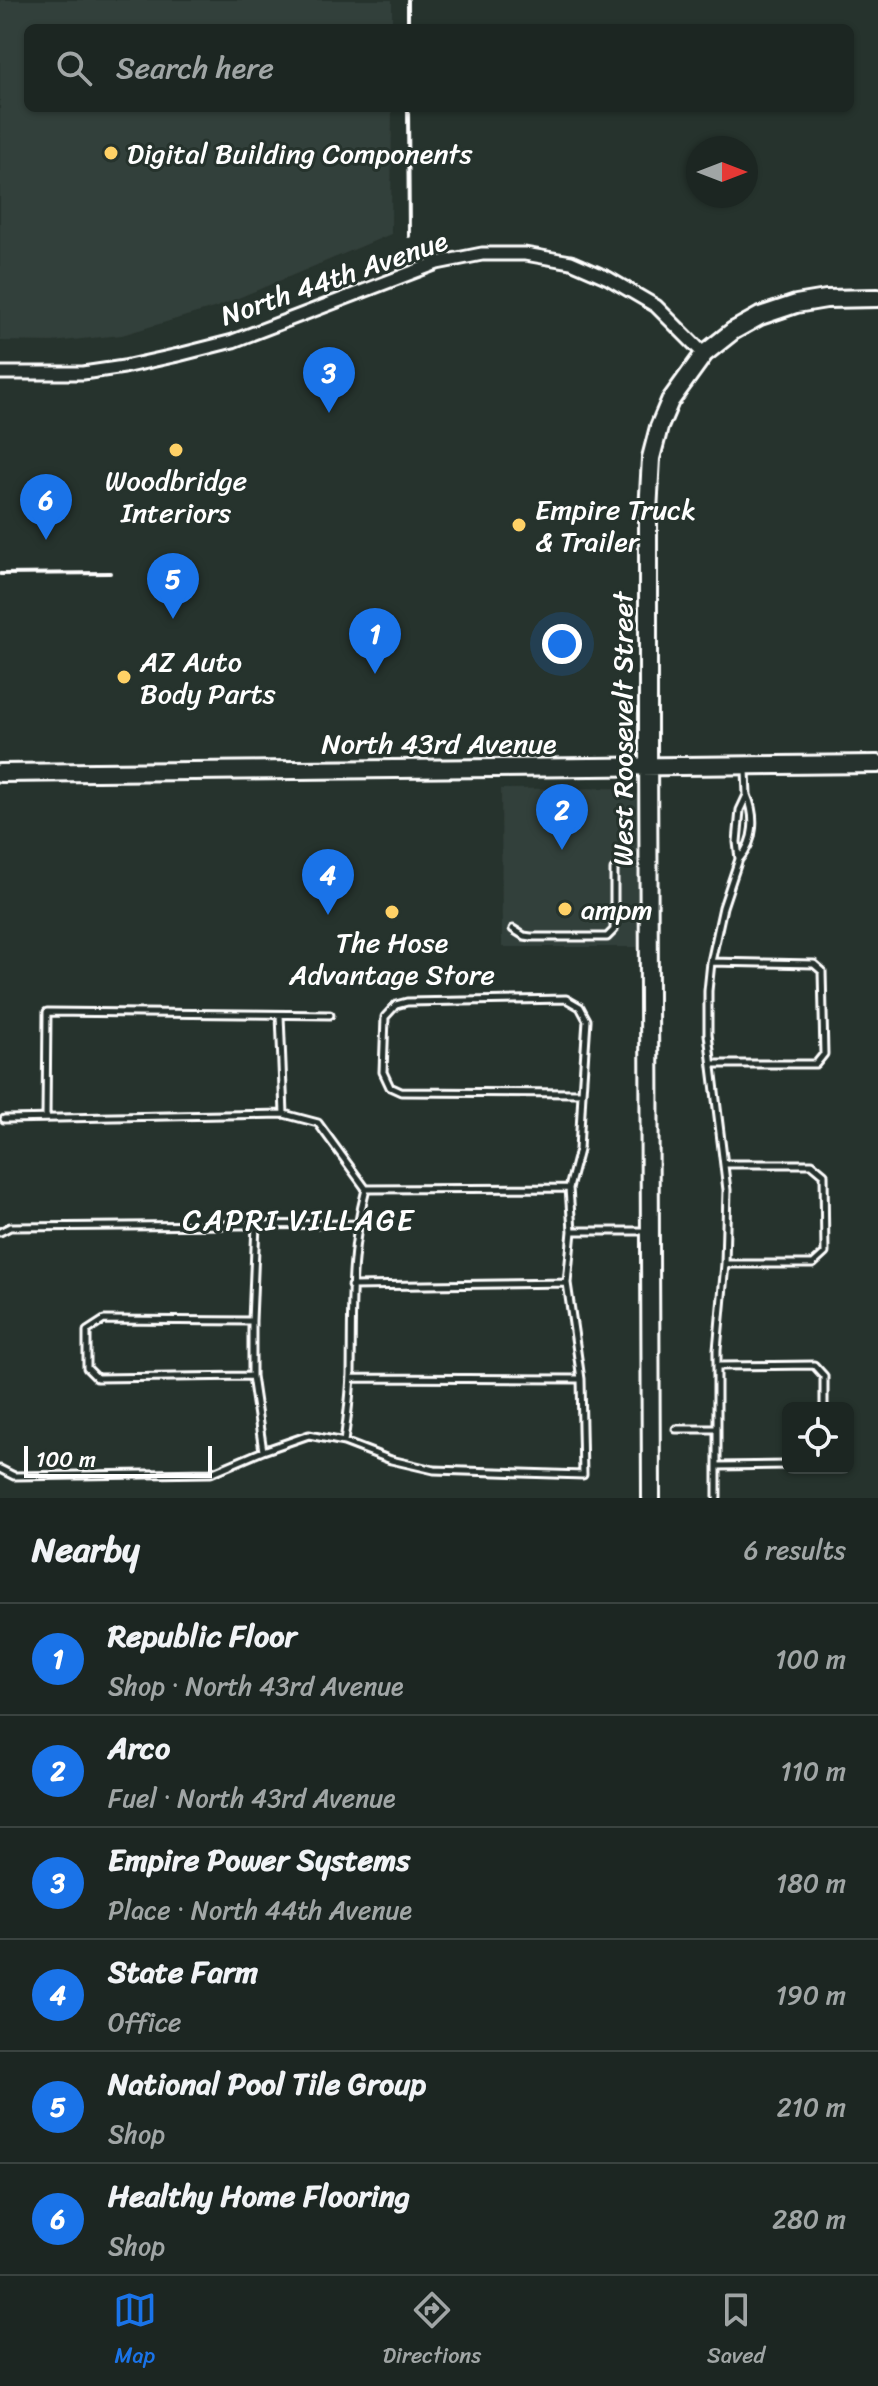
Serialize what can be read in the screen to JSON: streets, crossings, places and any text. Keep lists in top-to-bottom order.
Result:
{
  "streets": {
    "street": ["North 44th Avenue", "West Roosevelt Street", "North 43rd Avenue"]
  },
  "crossings": [
    ["North 44th Avenue", "West Roosevelt Street"],
    ["West Roosevelt Street", "North 43rd Avenue"]
  ],
  "districts": ["CAPRI VILLAGE"],
  "places": [
    "Digital Building Components",
    "Woodbridge Interiors",
    "Empire Truck & Trailer",
    "AZ Auto Body Parts",
    "ampm",
    "The Hose Advantage Store"
  ],
  "scale_bar": "100 m",
  "north": "right",
  "page": {
    "search": "Search here",
    "pins": [
      "3",
      "6",
      "5",
      "1",
      "2",
      "4"
    ],
    "scale": "100 m",
    "heading": ["Nearby", "6 results"],
    "list": [
      {
        "mark": "1",
        "name": "Republic Floor",
        "note": "Shop · North 43rd Avenue",
        "value": "100 m"
      },
      {
        "mark": "2",
        "name": "Arco",
        "note": "Fuel · North 43rd Avenue",
        "value": "110 m"
      },
      {
        "mark": "3",
        "name": "Empire Power Systems",
        "note": "Place · North 44th Avenue",
        "value": "180 m"
      },
      {
        "mark": "4",
        "name": "State Farm",
        "note": "Office",
        "value": "190 m"
      },
      {
        "mark": "5",
        "name": "National Pool Tile Group",
        "note": "Shop",
        "value": "210 m"
      },
      {
        "mark": "6",
        "name": "Healthy Home Flooring",
        "note": "Shop",
        "value": "280 m"
      }
    ],
    "nav": ["Map", "Directions", "Saved"]
  }
}
